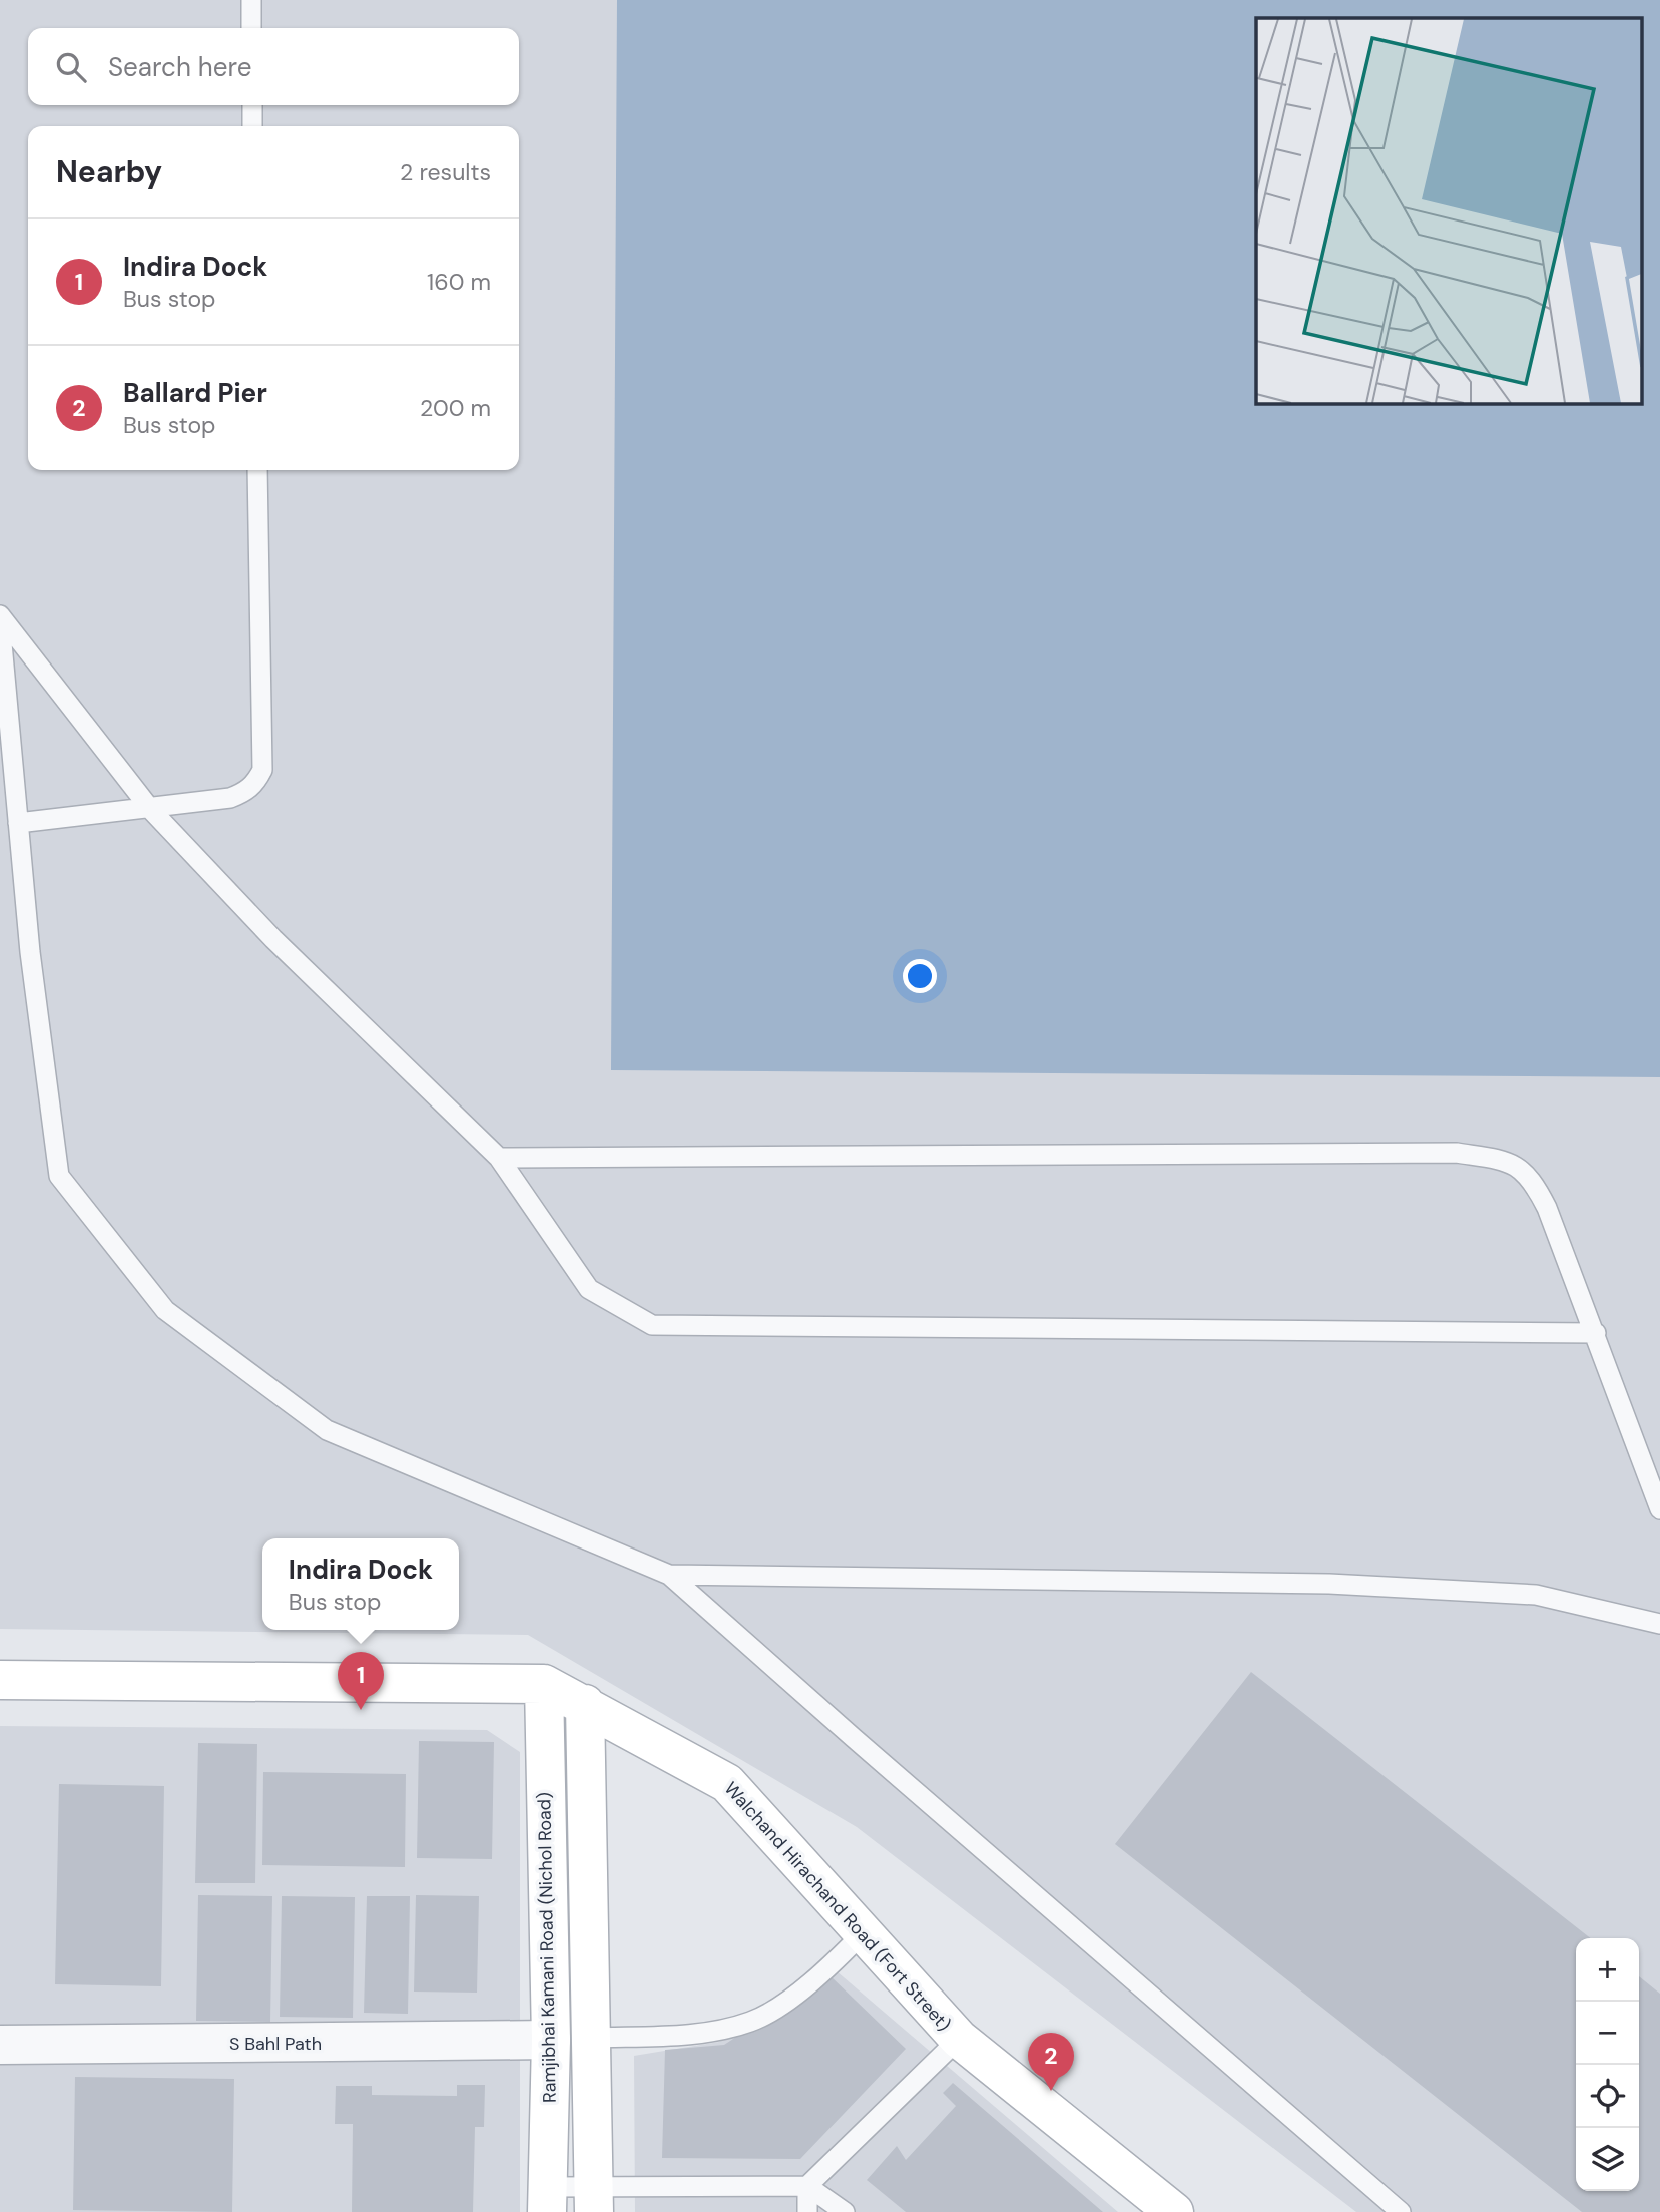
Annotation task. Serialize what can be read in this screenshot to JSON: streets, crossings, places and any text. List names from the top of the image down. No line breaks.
{"streets":{"street":["Walchand Hirachand Road (Fort Street)","Ramjibhai Kamani Road (Nichol Road)","S Bahl Path"]},"crossings":[["Walchand Hirachand Road (Fort Street)","Ramjibhai Kamani Road (Nichol Road)"],["Ramjibhai Kamani Road (Nichol Road)","S Bahl Path"]],"page":{"search":"Search here","heading":["Nearby","2 results"],"list":[{"mark":"1","name":"Indira Dock","note":"Bus stop","value":"160 m"},{"mark":"2","name":"Ballard Pier","note":"Bus stop","value":"200 m"}],"popup":["Indira Dock","Bus stop"],"pins":["1","2"],"map_buttons":["+","−"]}}
